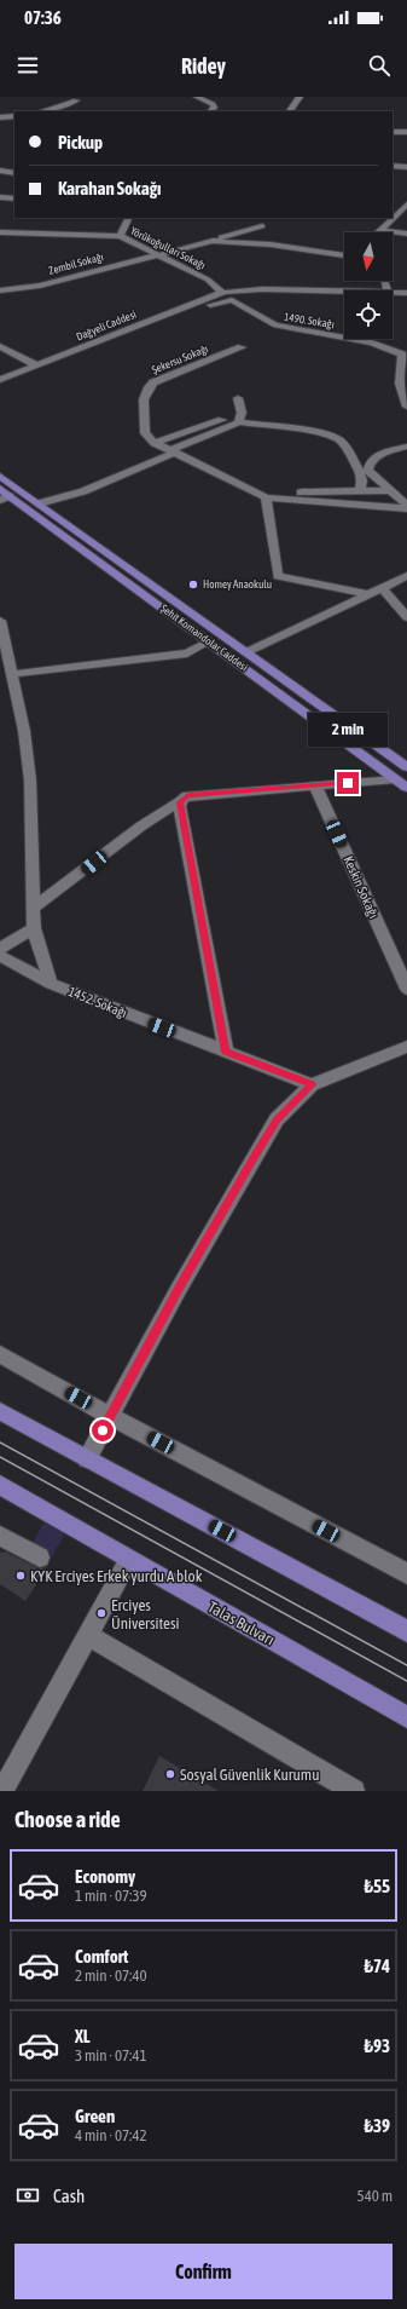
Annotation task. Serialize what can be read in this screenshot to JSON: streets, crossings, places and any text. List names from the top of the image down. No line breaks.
{"streets":{"main road":["Şehit Komandolar Caddesi","Talas Bulvarı"],"street":["Yörükoğulları Sokağı","Zembil Sokağı","1490. Sokağı","Dağyeli Caddesi","Şekersu Sokağı","Keskin Sokağı","1452. Sokağı"]},"crossings":[["Yörükoğulları Sokağı","Zembil Sokağı"],["1490. Sokağı","Dağyeli Caddesi"]],"places":["Homey Anaokulu","KYK Erciyes Erkek yurdu A blok","Erciyes Üniversitesi","Sosyal Güvenlik Kurumu"],"north":"bottom","page":{"status":"07:36","header":"Ridey","banner":["Pickup","Karahan Sokağı"],"bubble":"2 min","heading":"Choose a ride","list":[{"name":"Economy","note":"1 min · 07:39","value":"₺55"},{"name":"Comfort","note":"2 min · 07:40","value":"₺74"},{"name":"XL","note":"3 min · 07:41","value":"₺93"},{"name":"Green","note":"4 min · 07:42","value":"₺39"}],"pay":["Cash","540 m"],"buttons":"Confirm"}}
